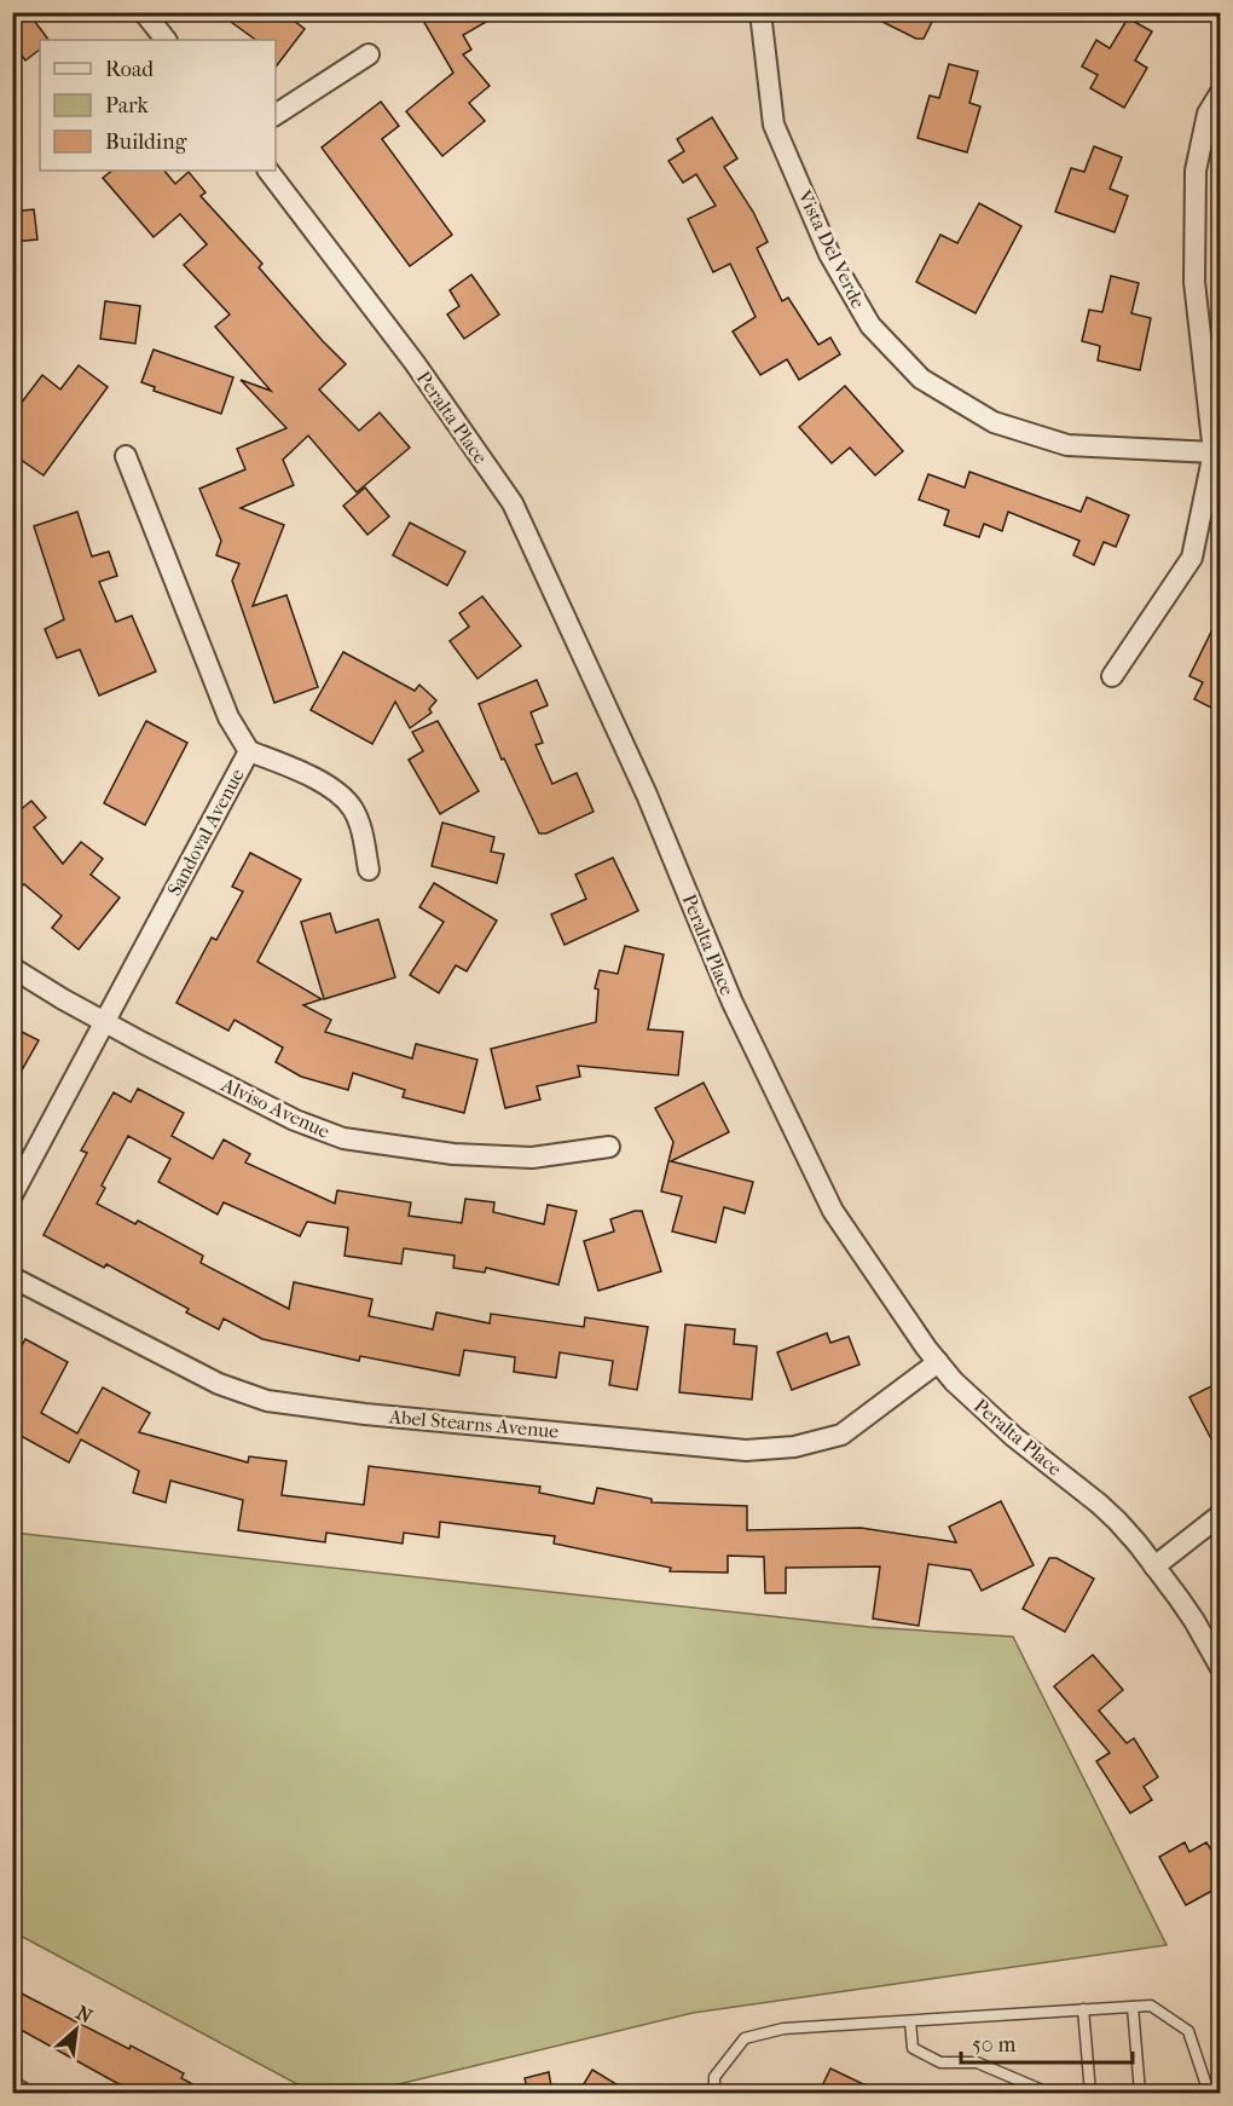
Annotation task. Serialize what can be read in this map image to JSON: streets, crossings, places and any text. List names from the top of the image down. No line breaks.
{"streets":{"street":["Vista Del Verde","Peralta Place","Sandoval Avenue","Alviso Avenue","Abel Stearns Avenue"]},"crossings":[["Peralta Place","Abel Stearns Avenue"],["Sandoval Avenue","Alviso Avenue"]],"legend":["Road","Park","Building"],"scale_bar":"50 m","north":"top right"}
